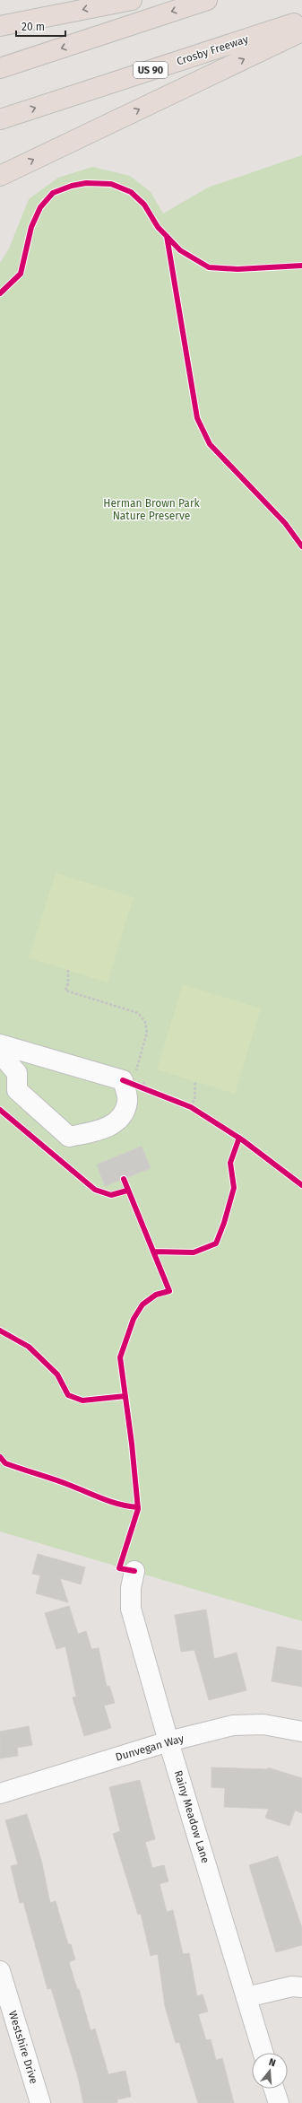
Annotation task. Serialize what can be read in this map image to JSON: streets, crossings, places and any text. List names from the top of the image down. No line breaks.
{"streets":{"highway":["Crosby Freeway","US 90"],"street":["Dunvegan Way","Rainy Meadow Lane","Westshire Drive"]},"crossings":[["Dunvegan Way","Rainy Meadow Lane"]],"parks":["Herman Brown Park Nature Preserve"],"scale_bar":"20 m","north":"top"}
